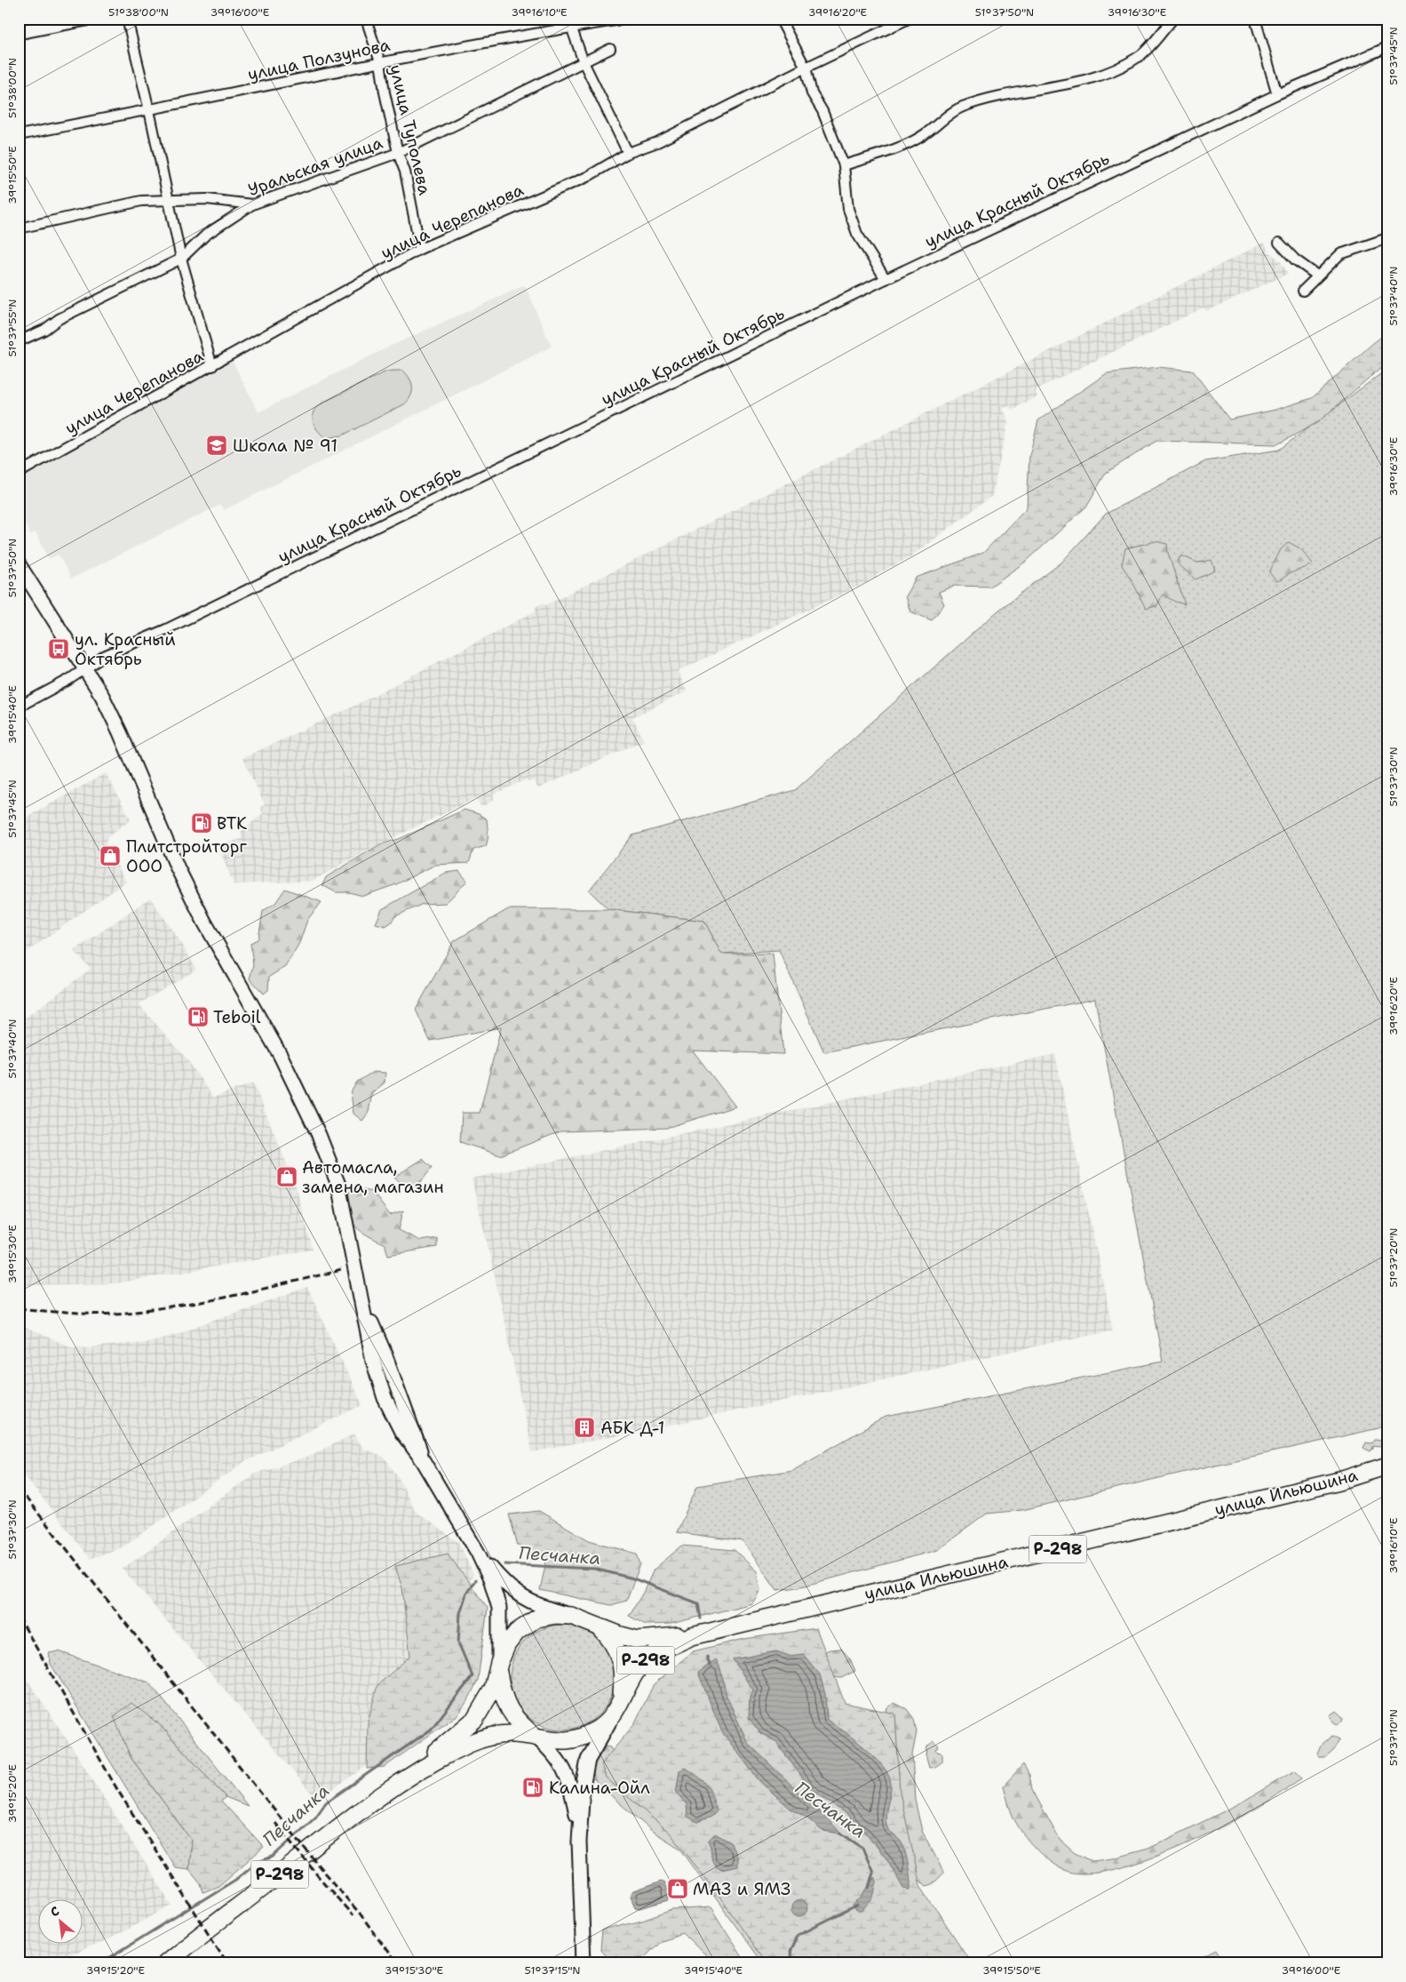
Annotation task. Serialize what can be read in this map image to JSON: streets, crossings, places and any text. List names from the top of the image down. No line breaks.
{"streets":{"highway":["улица Ильюшина","Р-298"],"street":["улица Ползунова","улица Туполева","Уральская улица","улица Красный Октябрь","улица Черепанова"]},"crossings":[["улица Ползунова","улица Туполева"],["улица Туполева","Уральская улица"],["улица Туполева","улица Черепанова"],["улица Ильюшина","Р-298"]],"water":["Песчанка"],"places":{"school or university":["Школа № 91"],"bus stop":["ул. Красный Октябрь"],"fuel station":["ВТК","Teboil","Калина-Ойл"],"shop":["Плитстройторг ООО","Автомасла, замена, магазин","МАЗ и ЯМЗ"],"building":["АБК Д-1"]},"north":"top left","coordinates":["51°38'00\"N","39°16'00\"E","39°16'10\"E","39°16'20\"E","51°37'50\"N","39°16'30\"E","51°37'45\"N","39°15'50\"E","51°37'40\"N","51°37'55\"N","39°15'40\"E","51°37'30\"N","39°15'30\"E","51°37'20\"N","51°37'10\"N","39°15'20\"E","51°37'15\"N"]}
